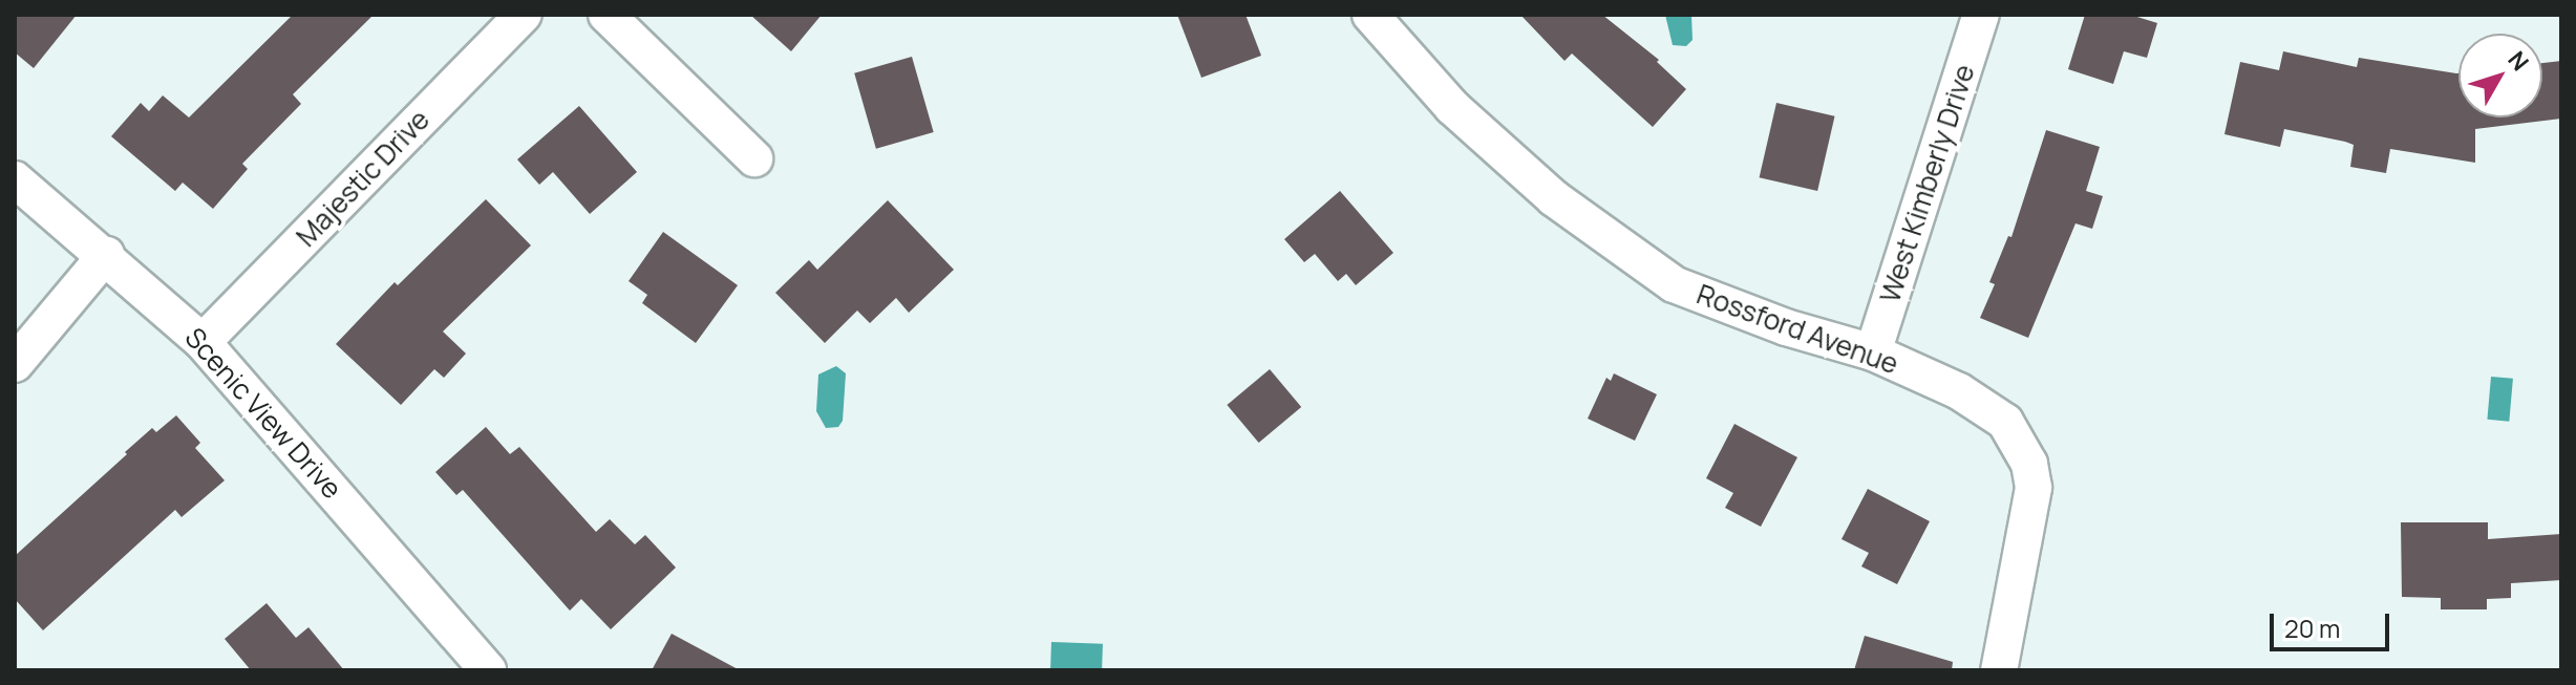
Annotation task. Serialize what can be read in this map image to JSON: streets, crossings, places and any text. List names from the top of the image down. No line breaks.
{"streets":{"street":["Majestic Drive","West Kimberly Drive","Rossford Avenue","Scenic View Drive"]},"crossings":[["Majestic Drive","Scenic View Drive"],["West Kimberly Drive","Rossford Avenue"]],"scale_bar":"20 m","north":"top right"}
